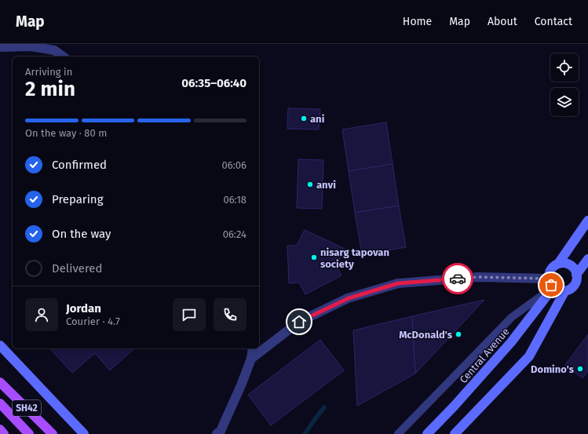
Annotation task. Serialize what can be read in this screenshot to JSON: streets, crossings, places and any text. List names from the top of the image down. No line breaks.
{"streets":{"main road":["Central Avenue","SH42"]},"places":["ani","anvi","nisarg tapovan society","McDonald's","Domino's"],"page":{"header":"Map","nav":["Home","Map","About","Contact"],"heading":["2 min","Arriving in","06:35–06:40"],"panel":["Jordan","Courier · 4.7"],"bar":"On the way · 80 m","list":[["Confirmed","06:06"],["Preparing","06:18"],["On the way","06:24"],"Delivered"]}}
